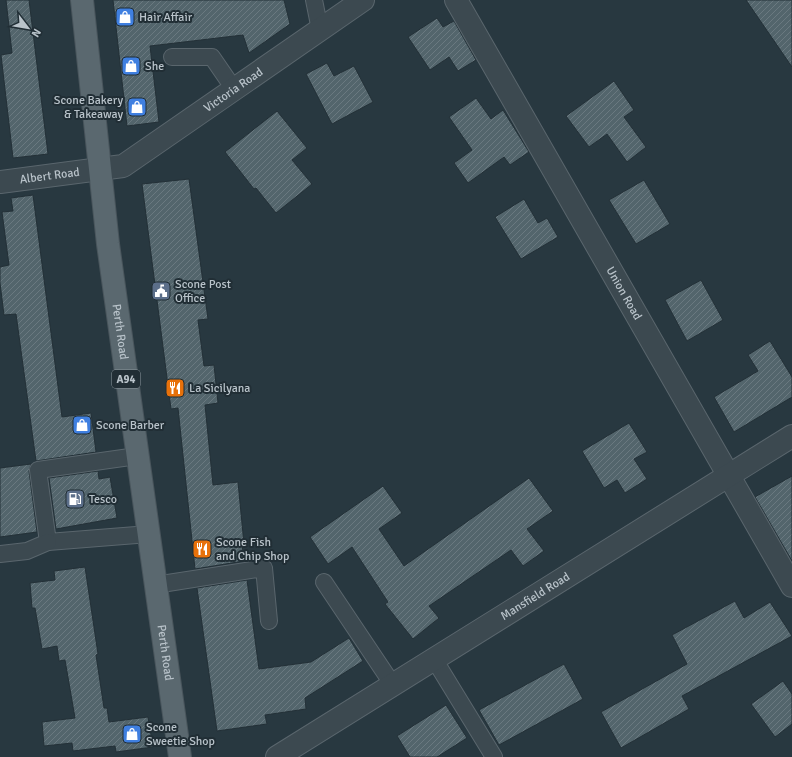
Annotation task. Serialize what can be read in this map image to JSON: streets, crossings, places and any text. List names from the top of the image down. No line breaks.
{"streets":{"main road":["Perth Road","A94"],"street":["Victoria Road","Albert Road","Union Road","Mansfield Road"]},"crossings":[["Victoria Road","Albert Road"],["Victoria Road","Perth Road"],["Albert Road","Perth Road"],["Union Road","Mansfield Road"]],"places":{"shop":["Hair Affair","She","Scone Bakery & Takeaway","Scone Barber","Scone Sweetie Shop"],"public building":["Scone Post Office"],"restaurant":["La Sicilyana","Scone Fish and Chip Shop"],"fuel station":["Tesco"]},"north":"bottom right"}
